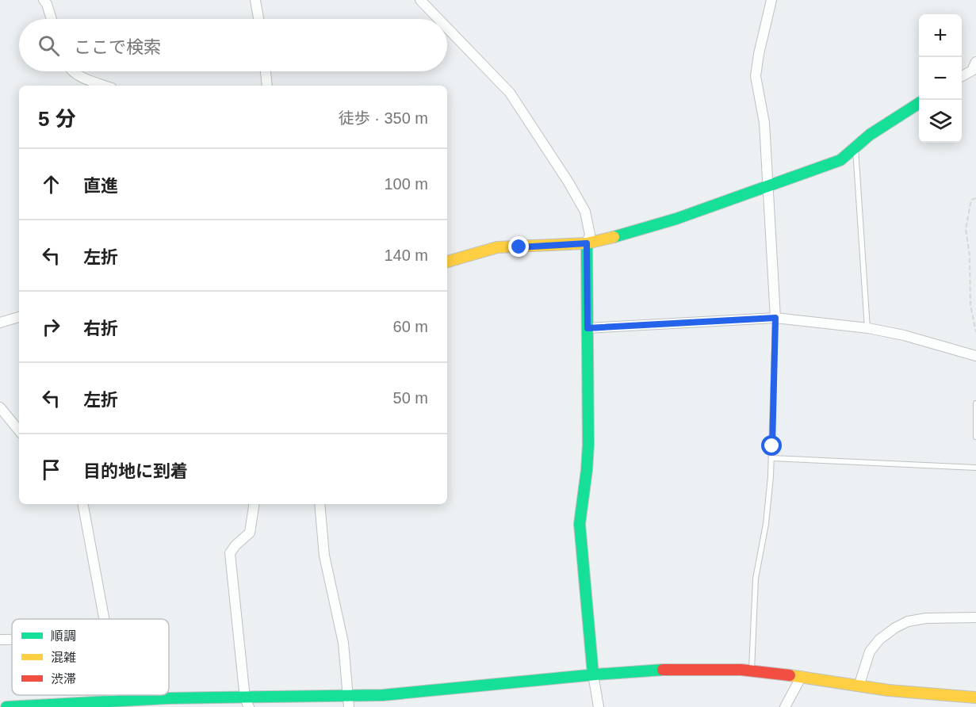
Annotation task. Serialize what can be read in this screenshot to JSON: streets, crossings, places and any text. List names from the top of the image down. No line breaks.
{"legend":["順調","混雑","渋滞"],"page":{"map_buttons":["+","−"],"search":"ここで検索","heading":["5 分","徒歩 · 350 m"],"list":[["直進","100 m"],["左折","140 m"],["右折","60 m"],["左折","50 m"],"目的地に到着"]}}
